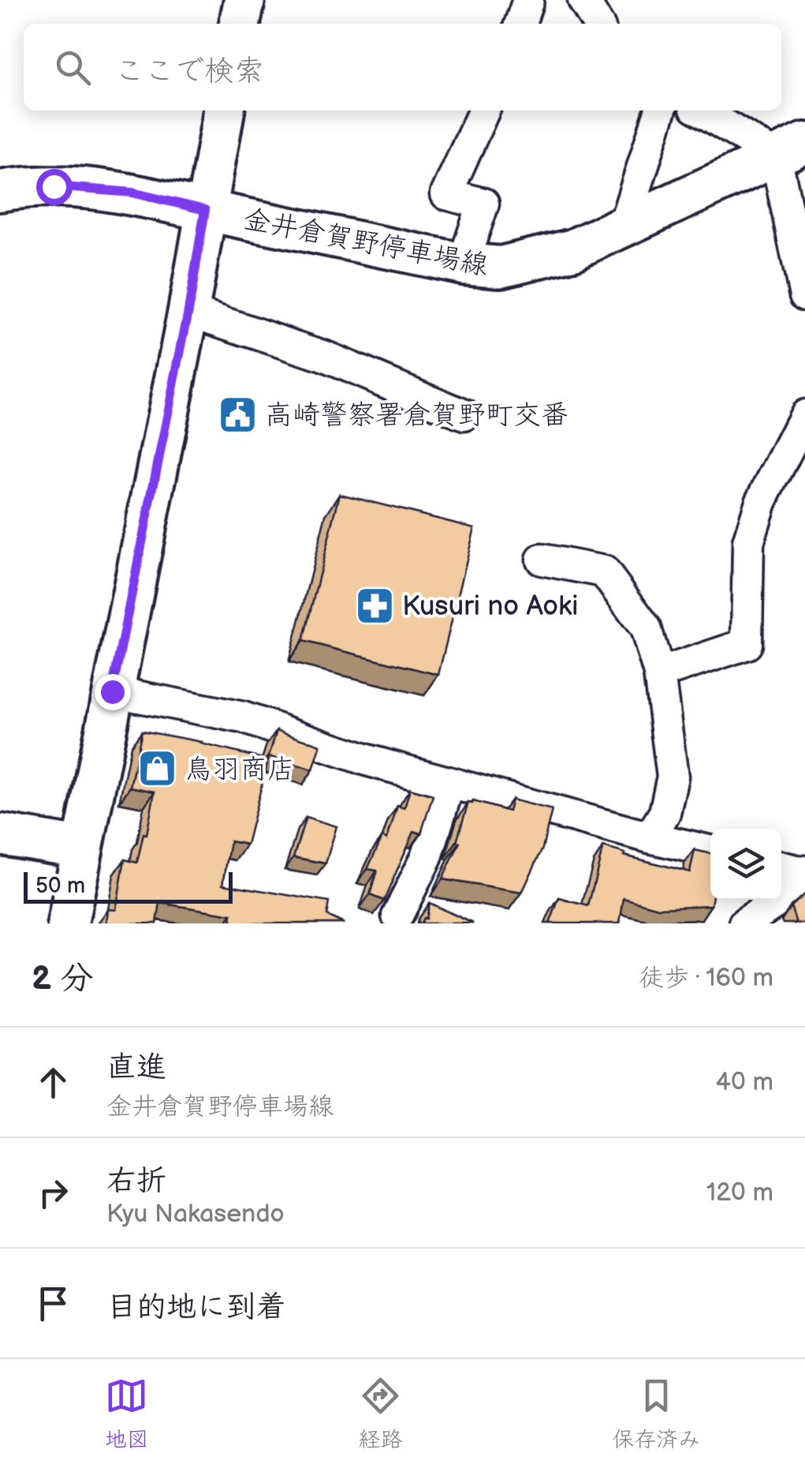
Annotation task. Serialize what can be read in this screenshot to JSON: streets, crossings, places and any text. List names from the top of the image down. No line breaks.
{"streets":{"main road":["金井倉賀野停車場線"]},"places":{"public building":["高崎警察署倉賀野町交番"],"pharmacy":["Kusuri no Aoki"],"shop":["鳥羽商店"]},"scale_bar":"50 m","page":{"search":"ここで検索","scale":"50 m","heading":["2 分","徒歩 · 160 m"],"list":[["直進","金井倉賀野停車場線","40 m"],["右折","Kyu Nakasendo","120 m"],"目的地に到着"],"nav":["地図","経路","保存済み"]}}
